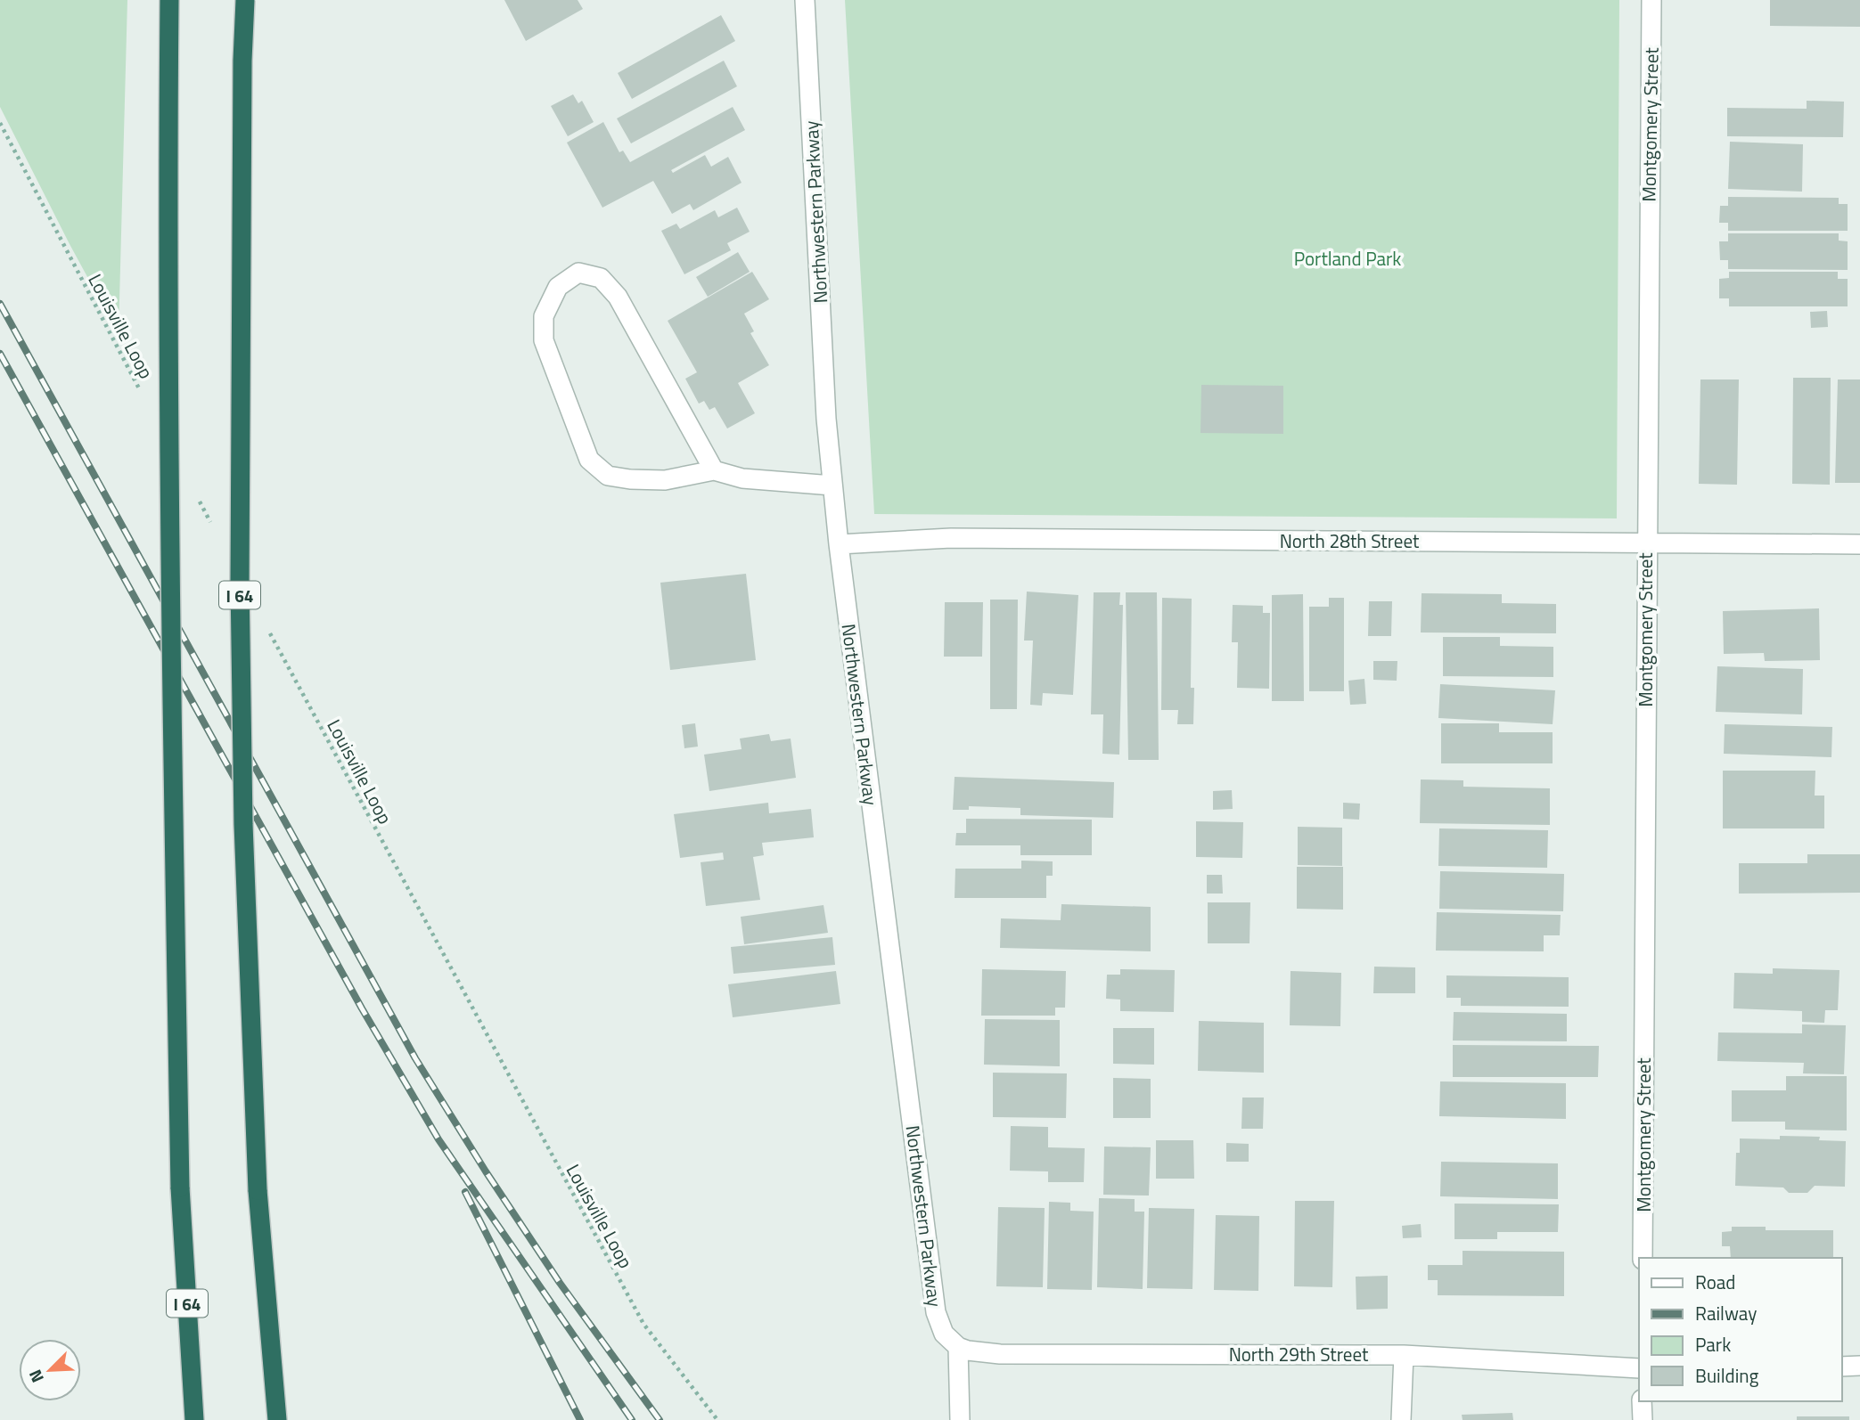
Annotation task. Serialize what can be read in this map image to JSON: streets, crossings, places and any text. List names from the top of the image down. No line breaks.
{"streets":{"highway":["I 64"],"street":["Montgomery Street","Northwestern Parkway","North 28th Street","North 29th Street"],"path":["Louisville Loop"]},"crossings":[["Montgomery Street","North 28th Street"],["Northwestern Parkway","North 28th Street"],["Northwestern Parkway","North 29th Street"]],"parks":["Portland Park"],"legend":["Road","Railway","Park","Building"],"north":"bottom left"}
